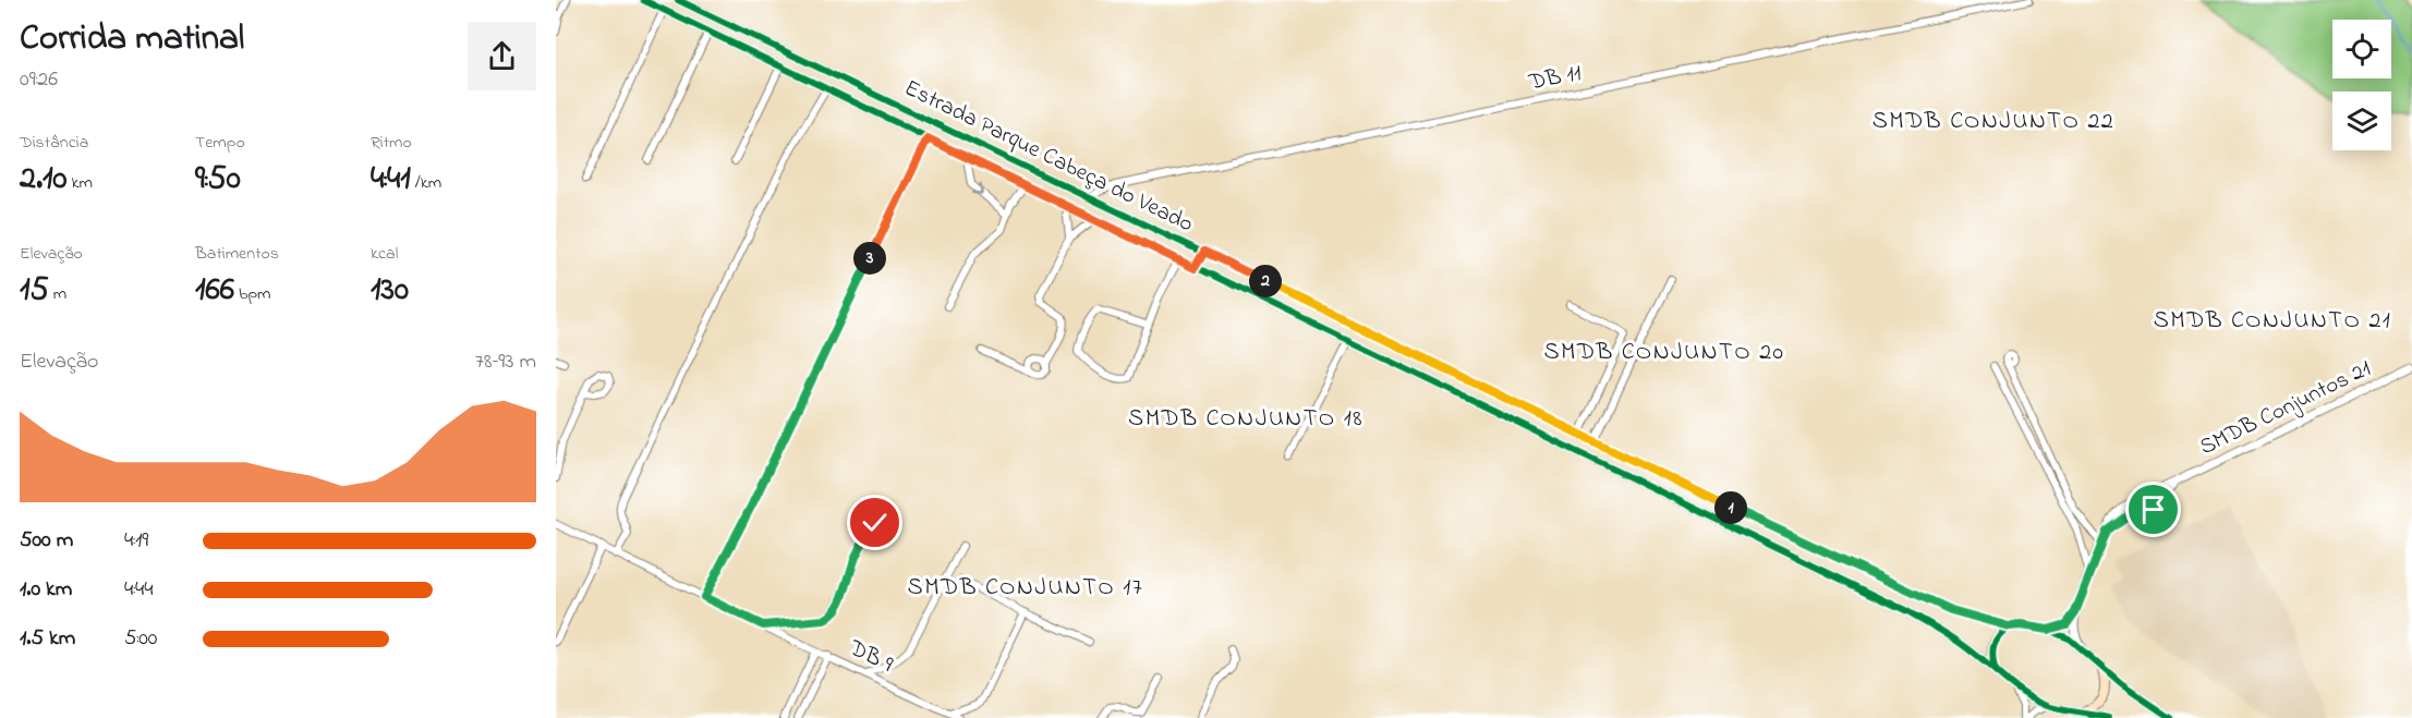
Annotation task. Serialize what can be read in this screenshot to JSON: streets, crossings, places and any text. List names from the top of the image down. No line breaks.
{"streets":{"main road":["Estrada Parque Cabeça do Veado"],"street":["DB 11","SMDB Conjuntos 21","DB 9"]},"crossings":[["DB 11","Estrada Parque Cabeça do Veado"]],"districts":["SMDB CONJUNTO 22","SMDB CONJUNTO 21","SMDB CONJUNTO 20","SMDB CONJUNTO 18","SMDB CONJUNTO 17"],"page":{"heading":["Corrida matinal","09:26"],"stats":[["Distância","2.10 km"],["Tempo","9:50"],["Ritmo","4:41 /km"],["Elevação","15 m"],["Batimentos","166 bpm"],["kcal","130"]],"pins":["3","2","1"],"chart":["Elevação","78–93 m"],"list":[{"name":"500 m","note":"4:19"},{"name":"1.0 km","note":"4:44"},{"name":"1.5 km","note":"5:00"}]}}
